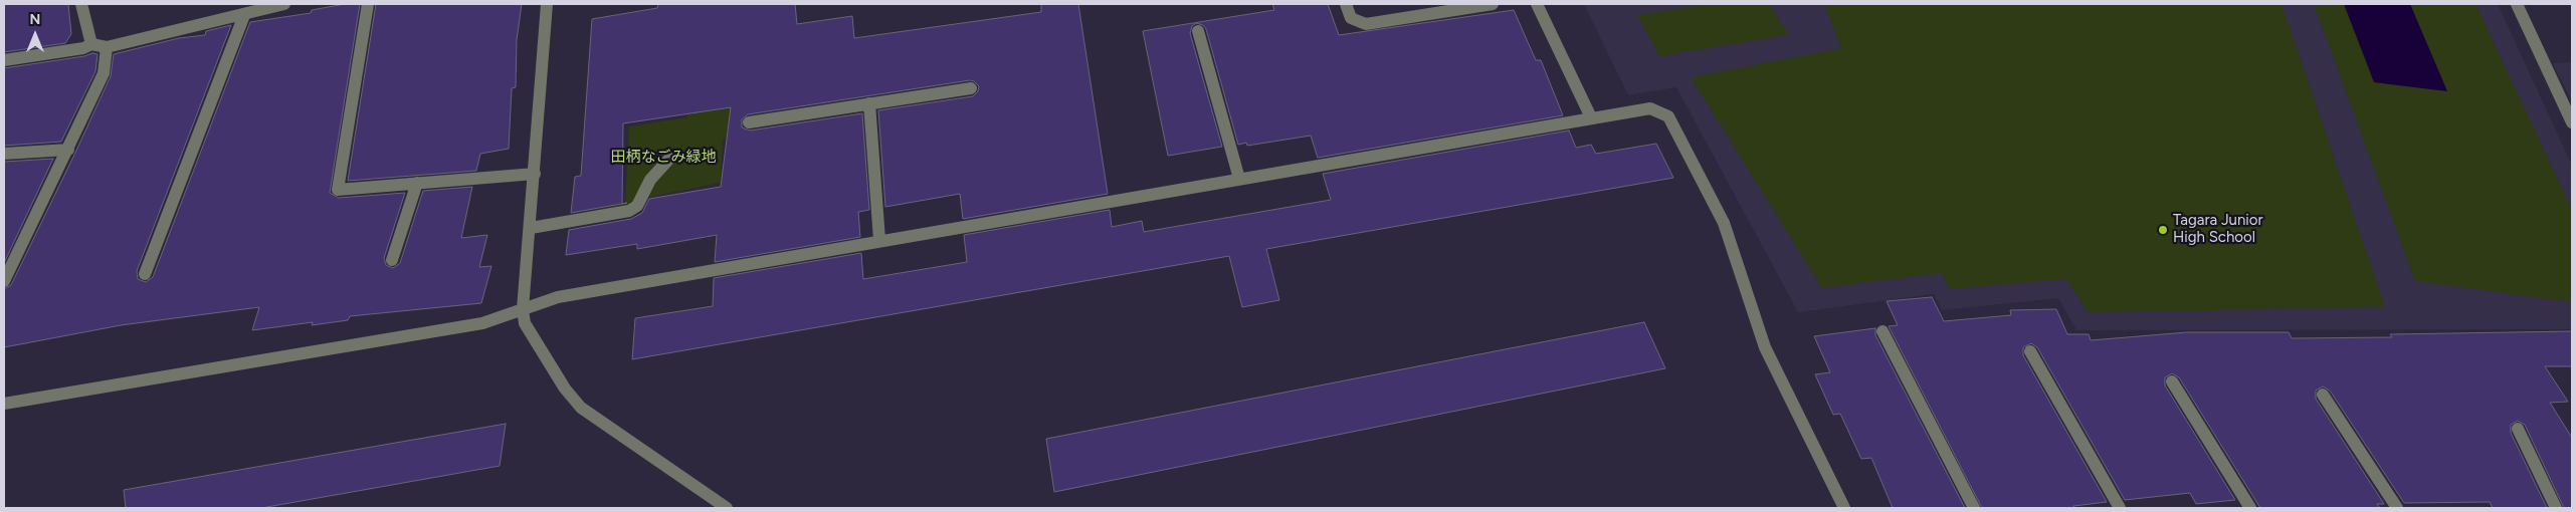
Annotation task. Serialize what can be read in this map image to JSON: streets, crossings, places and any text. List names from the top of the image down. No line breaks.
{"parks":["田柄なごみ緑地"],"places":["Tagara Junior High School"],"north":"top"}
